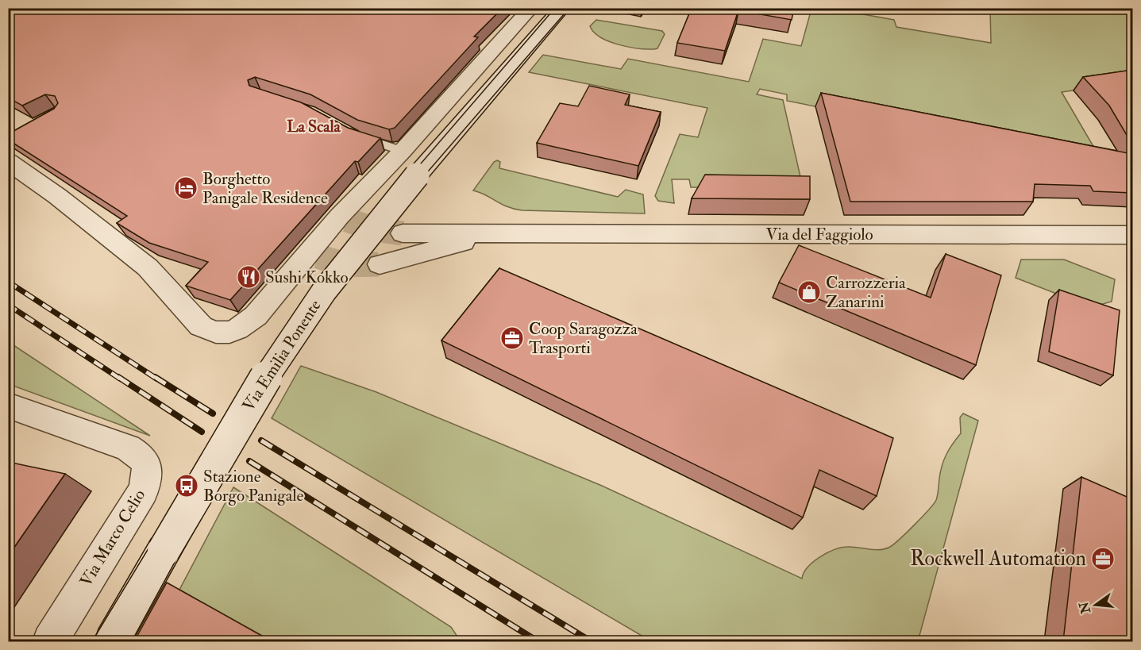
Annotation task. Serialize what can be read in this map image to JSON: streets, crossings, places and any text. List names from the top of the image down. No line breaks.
{"streets":{"street":["Via del Faggiolo","Via Emilia Ponente","Via Marco Celio"]},"districts":["La Scala"],"places":{"hotel":["Borghetto Panigale Residence"],"restaurant":["Sushi Kokko"],"shop":["Carrozzeria Zanarini"],"office":["Coop Saragozza Trasporti","Rockwell Automation"],"bus stop":["Stazione Borgo Panigale"]},"north":"left"}
